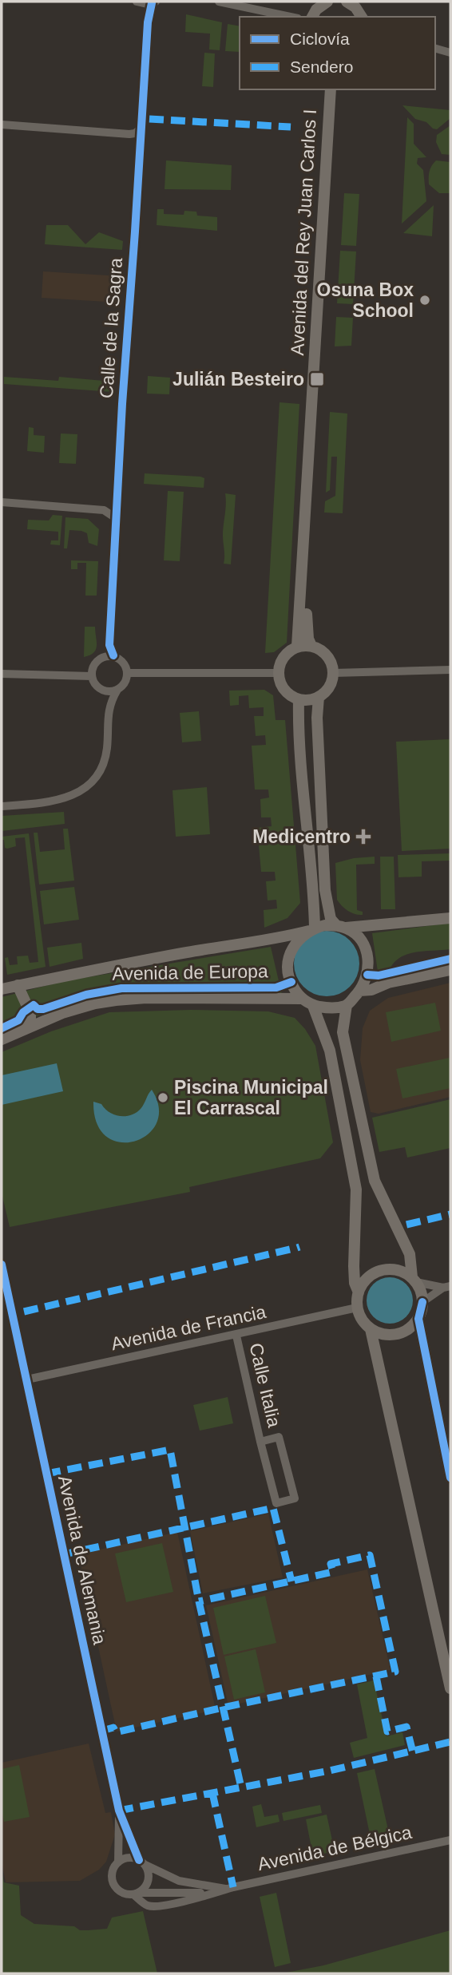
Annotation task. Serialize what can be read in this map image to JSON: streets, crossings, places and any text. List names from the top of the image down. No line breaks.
{"streets":{"main road":["Avenida del Rey Juan Carlos I","Avenida de Europa"],"street":["Calle de la Sagra","Avenida de Francia","Calle Italia","Avenida de Alemania","Avenida de Bélgica"]},"crossings":[["Avenida de Francia","Calle Italia"],["Avenida de Francia","Avenida de Alemania"],["Avenida de Alemania","Avenida de Bélgica"]],"places":{"other":["Osuna Box School","Piscina Municipal El Carrascal"],"transit":["Julián Besteiro"],"health":["Medicentro"]},"legend":["Ciclovía","Sendero"]}
